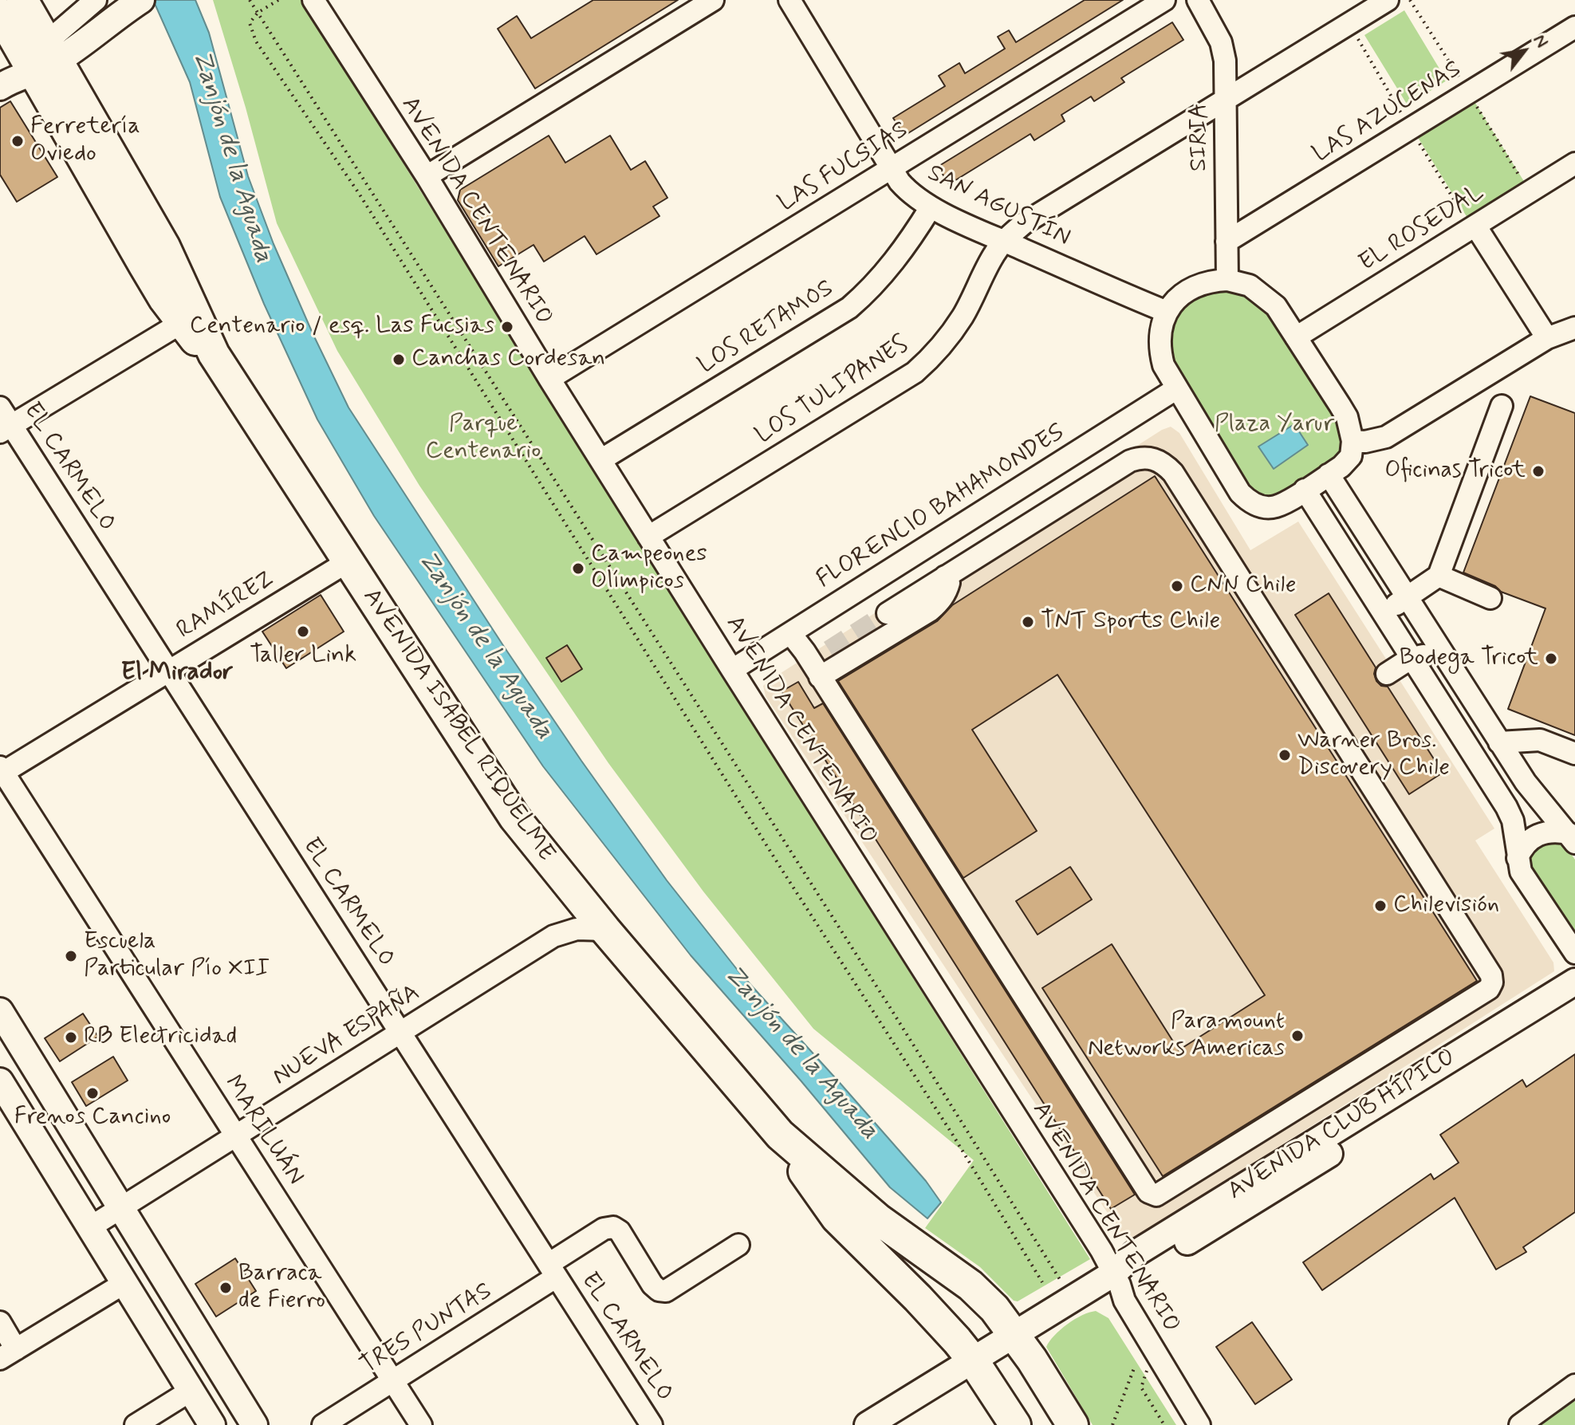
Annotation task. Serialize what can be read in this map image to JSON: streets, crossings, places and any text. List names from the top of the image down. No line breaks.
{"streets":{"highway":["AVENIDA ISABEL RIQUELME"],"main road":["AVENIDA CLUB HÍPICO"],"street":["LAS AZUCENAS","SIRIA","LAS FUCSIAS","SAN AGUSTÍN","AVENIDA CENTENARIO","EL ROSEDAL","LOS RETAMOS","LOS TULIPANES","EL CARMELO","FLORENCIO BAHAMONDES","RAMÍREZ","NUEVA ESPAÑA","MARILUÁN","TRES PUNTAS"]},"crossings":[["LAS AZUCENAS","SIRIA"],["SIRIA","LOS TULIPANES"],["LAS FUCSIAS","SAN AGUSTÍN"],["LAS FUCSIAS","AVENIDA CENTENARIO"],["SAN AGUSTÍN","LOS RETAMOS"],["SAN AGUSTÍN","LOS TULIPANES"],["AVENIDA CENTENARIO","LOS RETAMOS"],["AVENIDA CENTENARIO","LOS TULIPANES"],["AVENIDA CENTENARIO","FLORENCIO BAHAMONDES"],["AVENIDA CENTENARIO","AVENIDA CLUB HÍPICO"],["EL CARMELO","RAMÍREZ"],["EL CARMELO","NUEVA ESPAÑA"],["EL CARMELO","TRES PUNTAS"],["RAMÍREZ","AVENIDA ISABEL RIQUELME"],["RAMÍREZ","MARILUÁN"],["AVENIDA ISABEL RIQUELME","NUEVA ESPAÑA"],["AVENIDA ISABEL RIQUELME","AVENIDA CLUB HÍPICO"],["NUEVA ESPAÑA","MARILUÁN"],["MARILUÁN","TRES PUNTAS"]],"districts":["El Mirador"],"water":["Zanjón de la Aguada"],"parks":["Parque Centenario","Plaza Yarur"],"places":["Ferretería Oviedo","Centenario / esq. Las Fucsias","Canchas Cordesan","Oficinas Tricot","Campeones Olímpicos","CNN Chile","TNT Sports Chile","Taller Link","Bodega Tricot","Warner Bros. Discovery Chile","Chilevisión","Escuela Particular Pío XII","Paramount Networks Americas","RB Electricidad","Frenos Cancino","Barraca de Fierro"],"north":"top right"}
